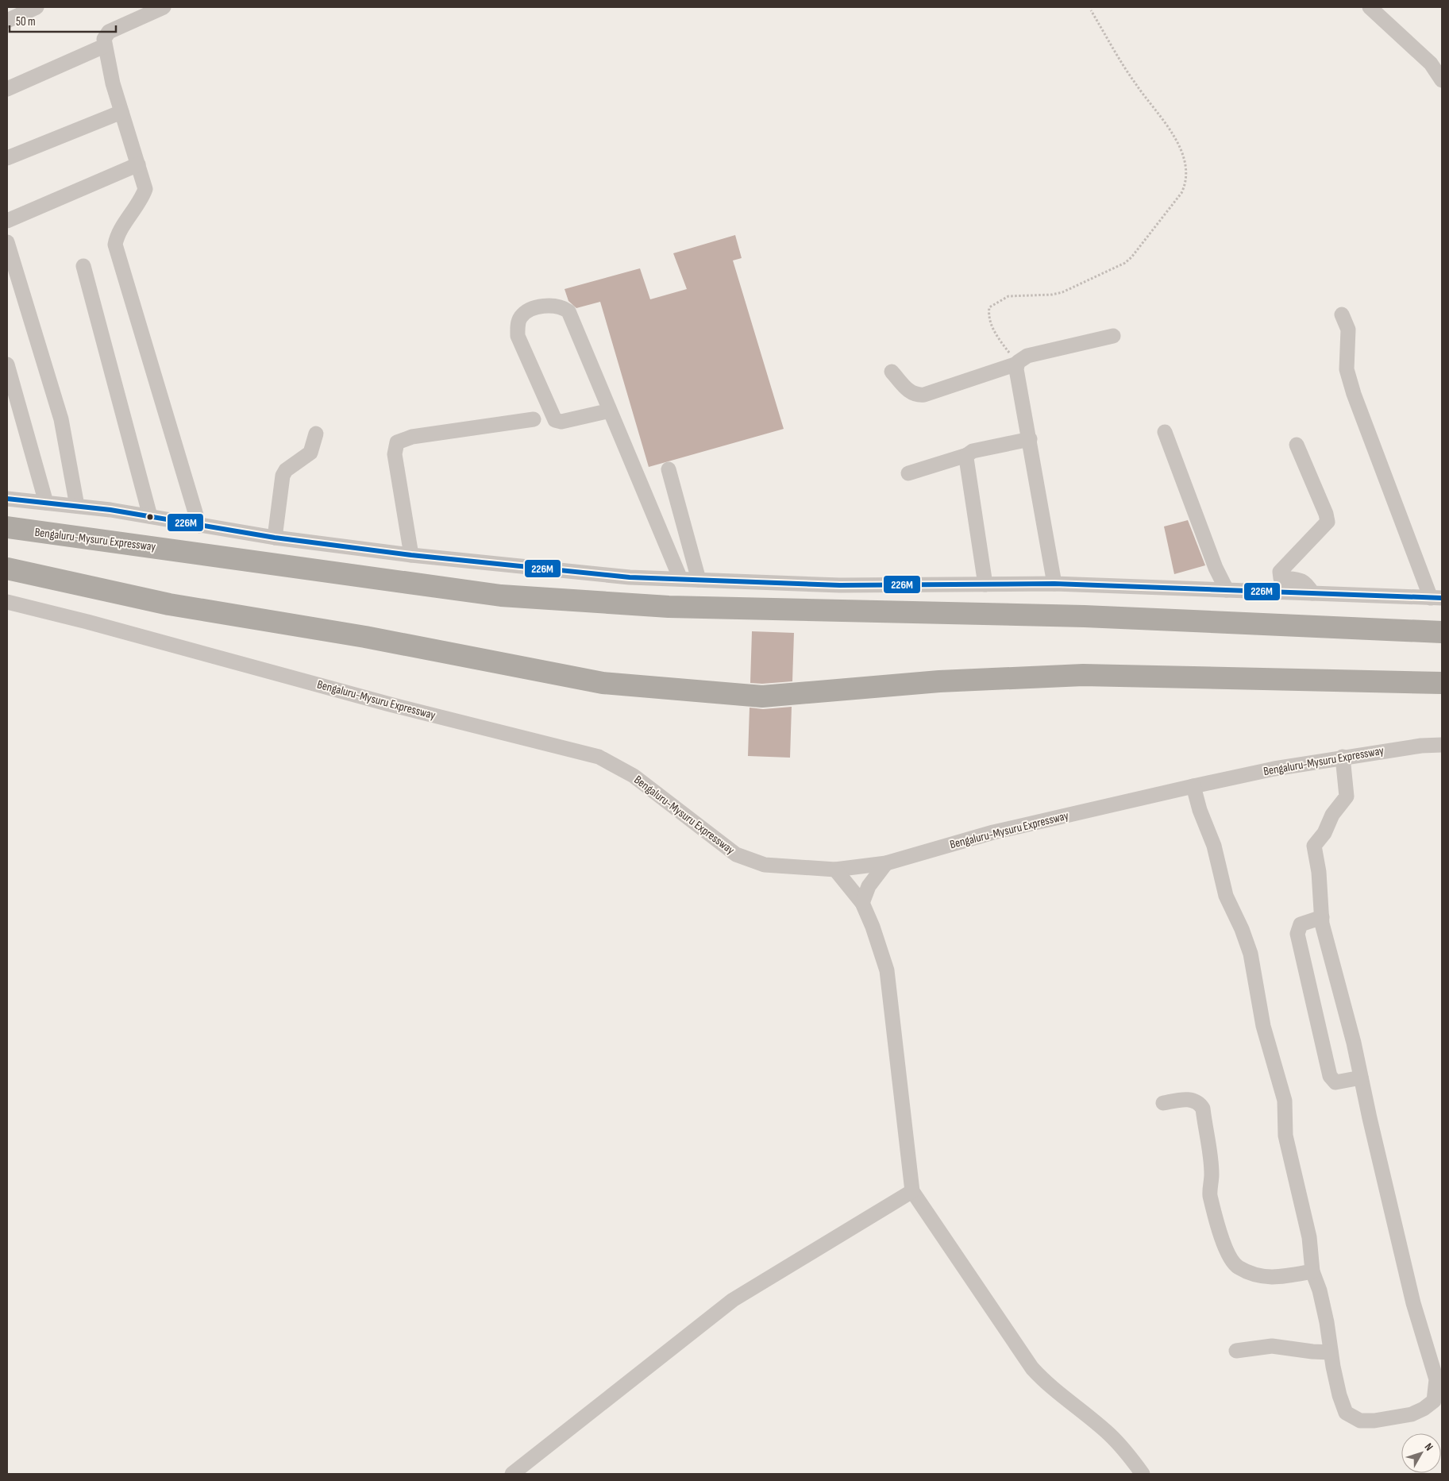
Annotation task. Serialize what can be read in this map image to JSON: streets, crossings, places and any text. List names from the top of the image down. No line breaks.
{"streets":{"highway":["Bengaluru-Mysuru Expressway"]},"lines":["transit line 226M"],"scale_bar":"50 m","north":"top right"}
